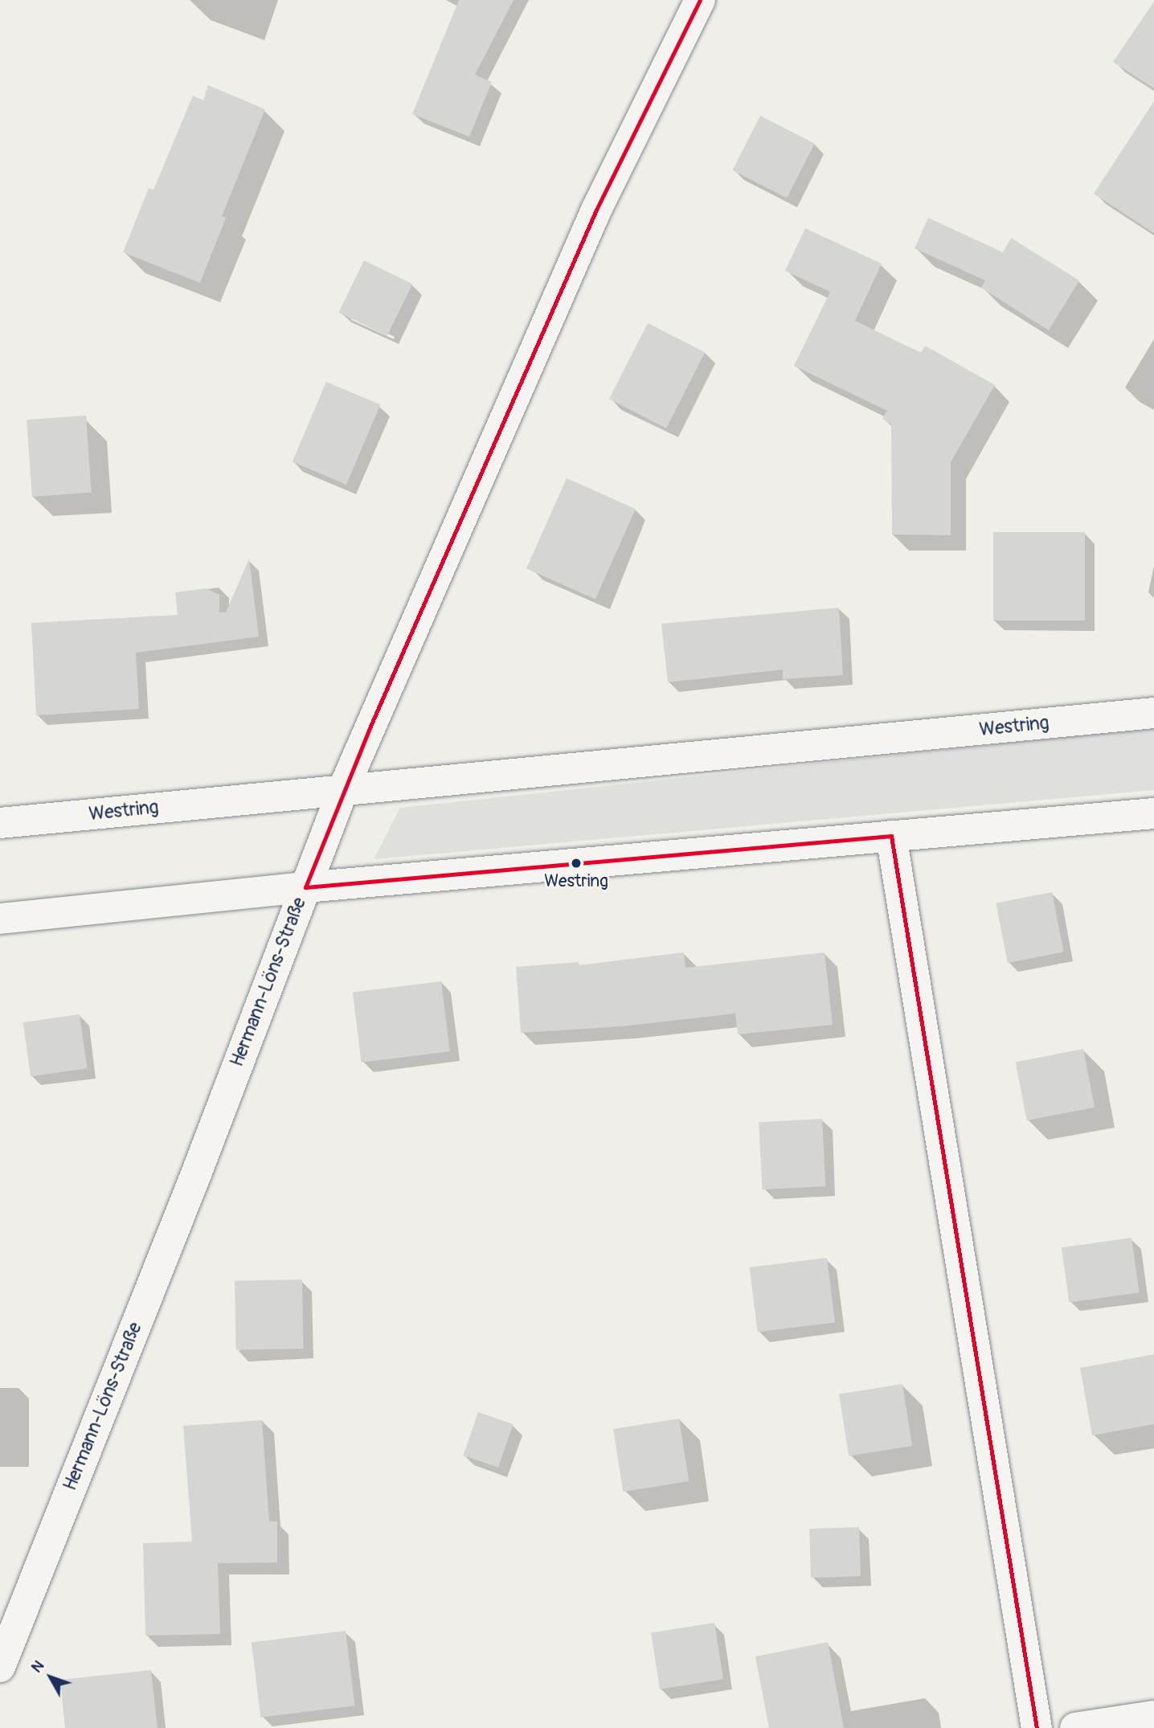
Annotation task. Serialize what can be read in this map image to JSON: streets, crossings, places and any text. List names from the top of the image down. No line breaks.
{"streets":{"street":["Westring","Hermann-Löns-Straße"]},"crossings":[["Westring","Hermann-Löns-Straße"]],"places":["Westring"],"north":"top left"}
